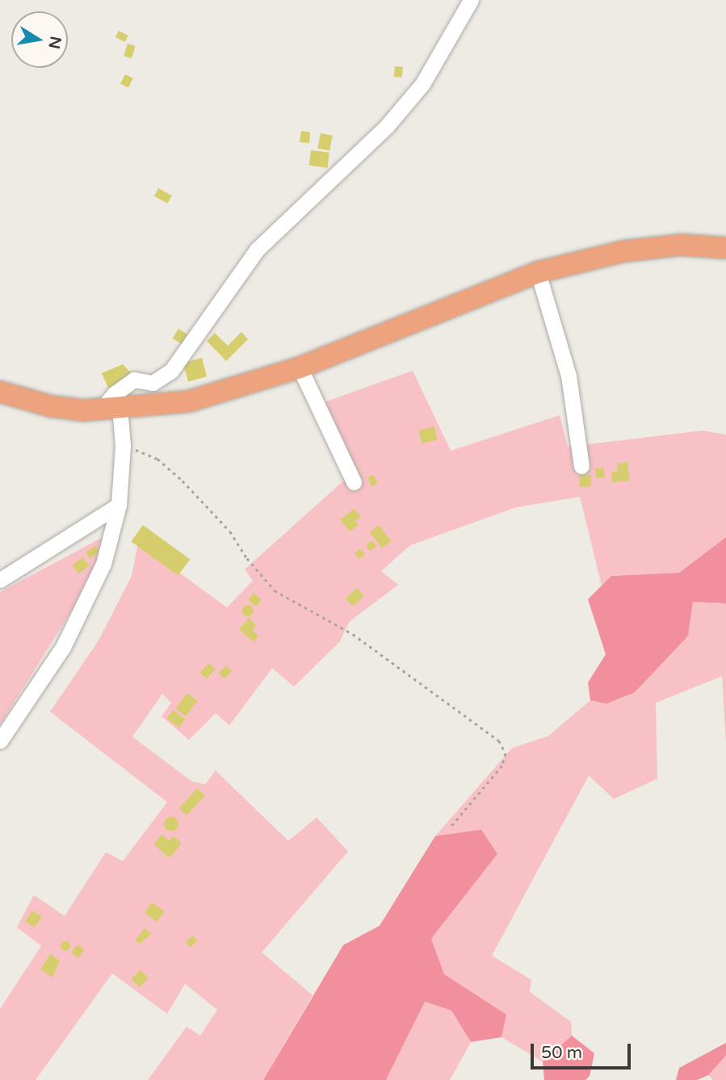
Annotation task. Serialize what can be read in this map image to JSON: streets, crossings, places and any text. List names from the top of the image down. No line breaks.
{"scale_bar":"50 m","north":"right"}
